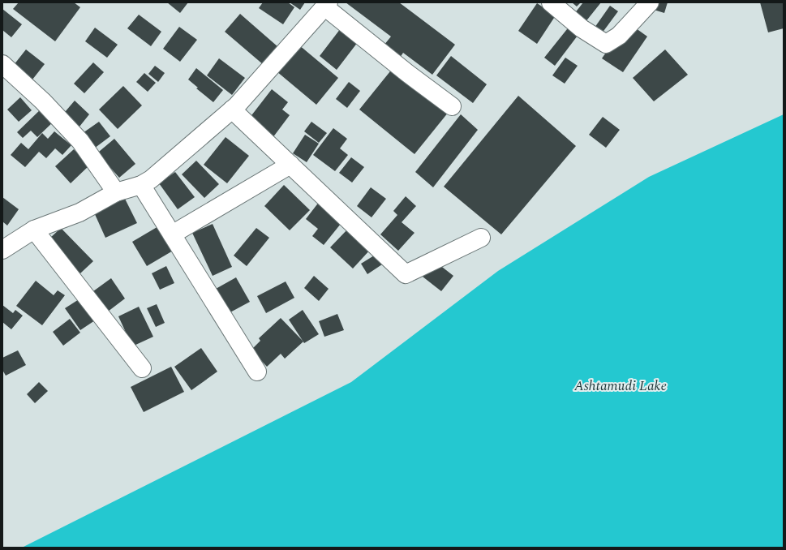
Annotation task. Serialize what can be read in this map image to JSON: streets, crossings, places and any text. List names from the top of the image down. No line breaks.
{"water":["Ashtamudi Lake"]}
